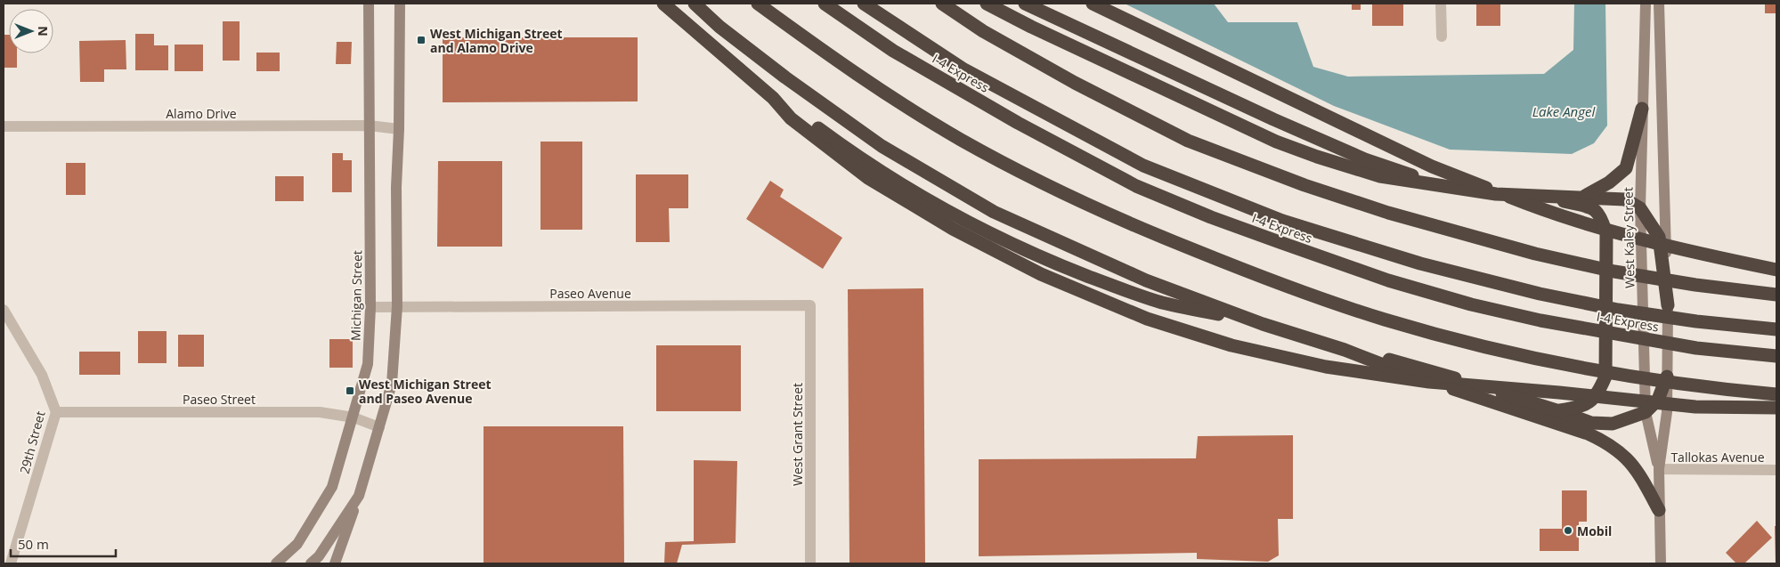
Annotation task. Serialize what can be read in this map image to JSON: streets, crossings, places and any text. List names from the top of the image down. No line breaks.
{"streets":{"highway":["I-4 Express"],"main road":["West Kaley Street","Michigan Street"],"street":["Alamo Drive","Paseo Avenue","Paseo Street","West Grant Street","29th Street","Tallokas Avenue"]},"crossings":[["Alamo Drive","Michigan Street"],["West Kaley Street","Tallokas Avenue"],["Paseo Avenue","Michigan Street"],["Paseo Avenue","West Grant Street"],["Michigan Street","Paseo Street"],["Paseo Street","29th Street"]],"water":["Lake Angel"],"places":{"transit":["West Michigan Street and Alamo Drive","West Michigan Street and Paseo Avenue"],"other":["Mobil"]},"scale_bar":"50 m","north":"right"}
